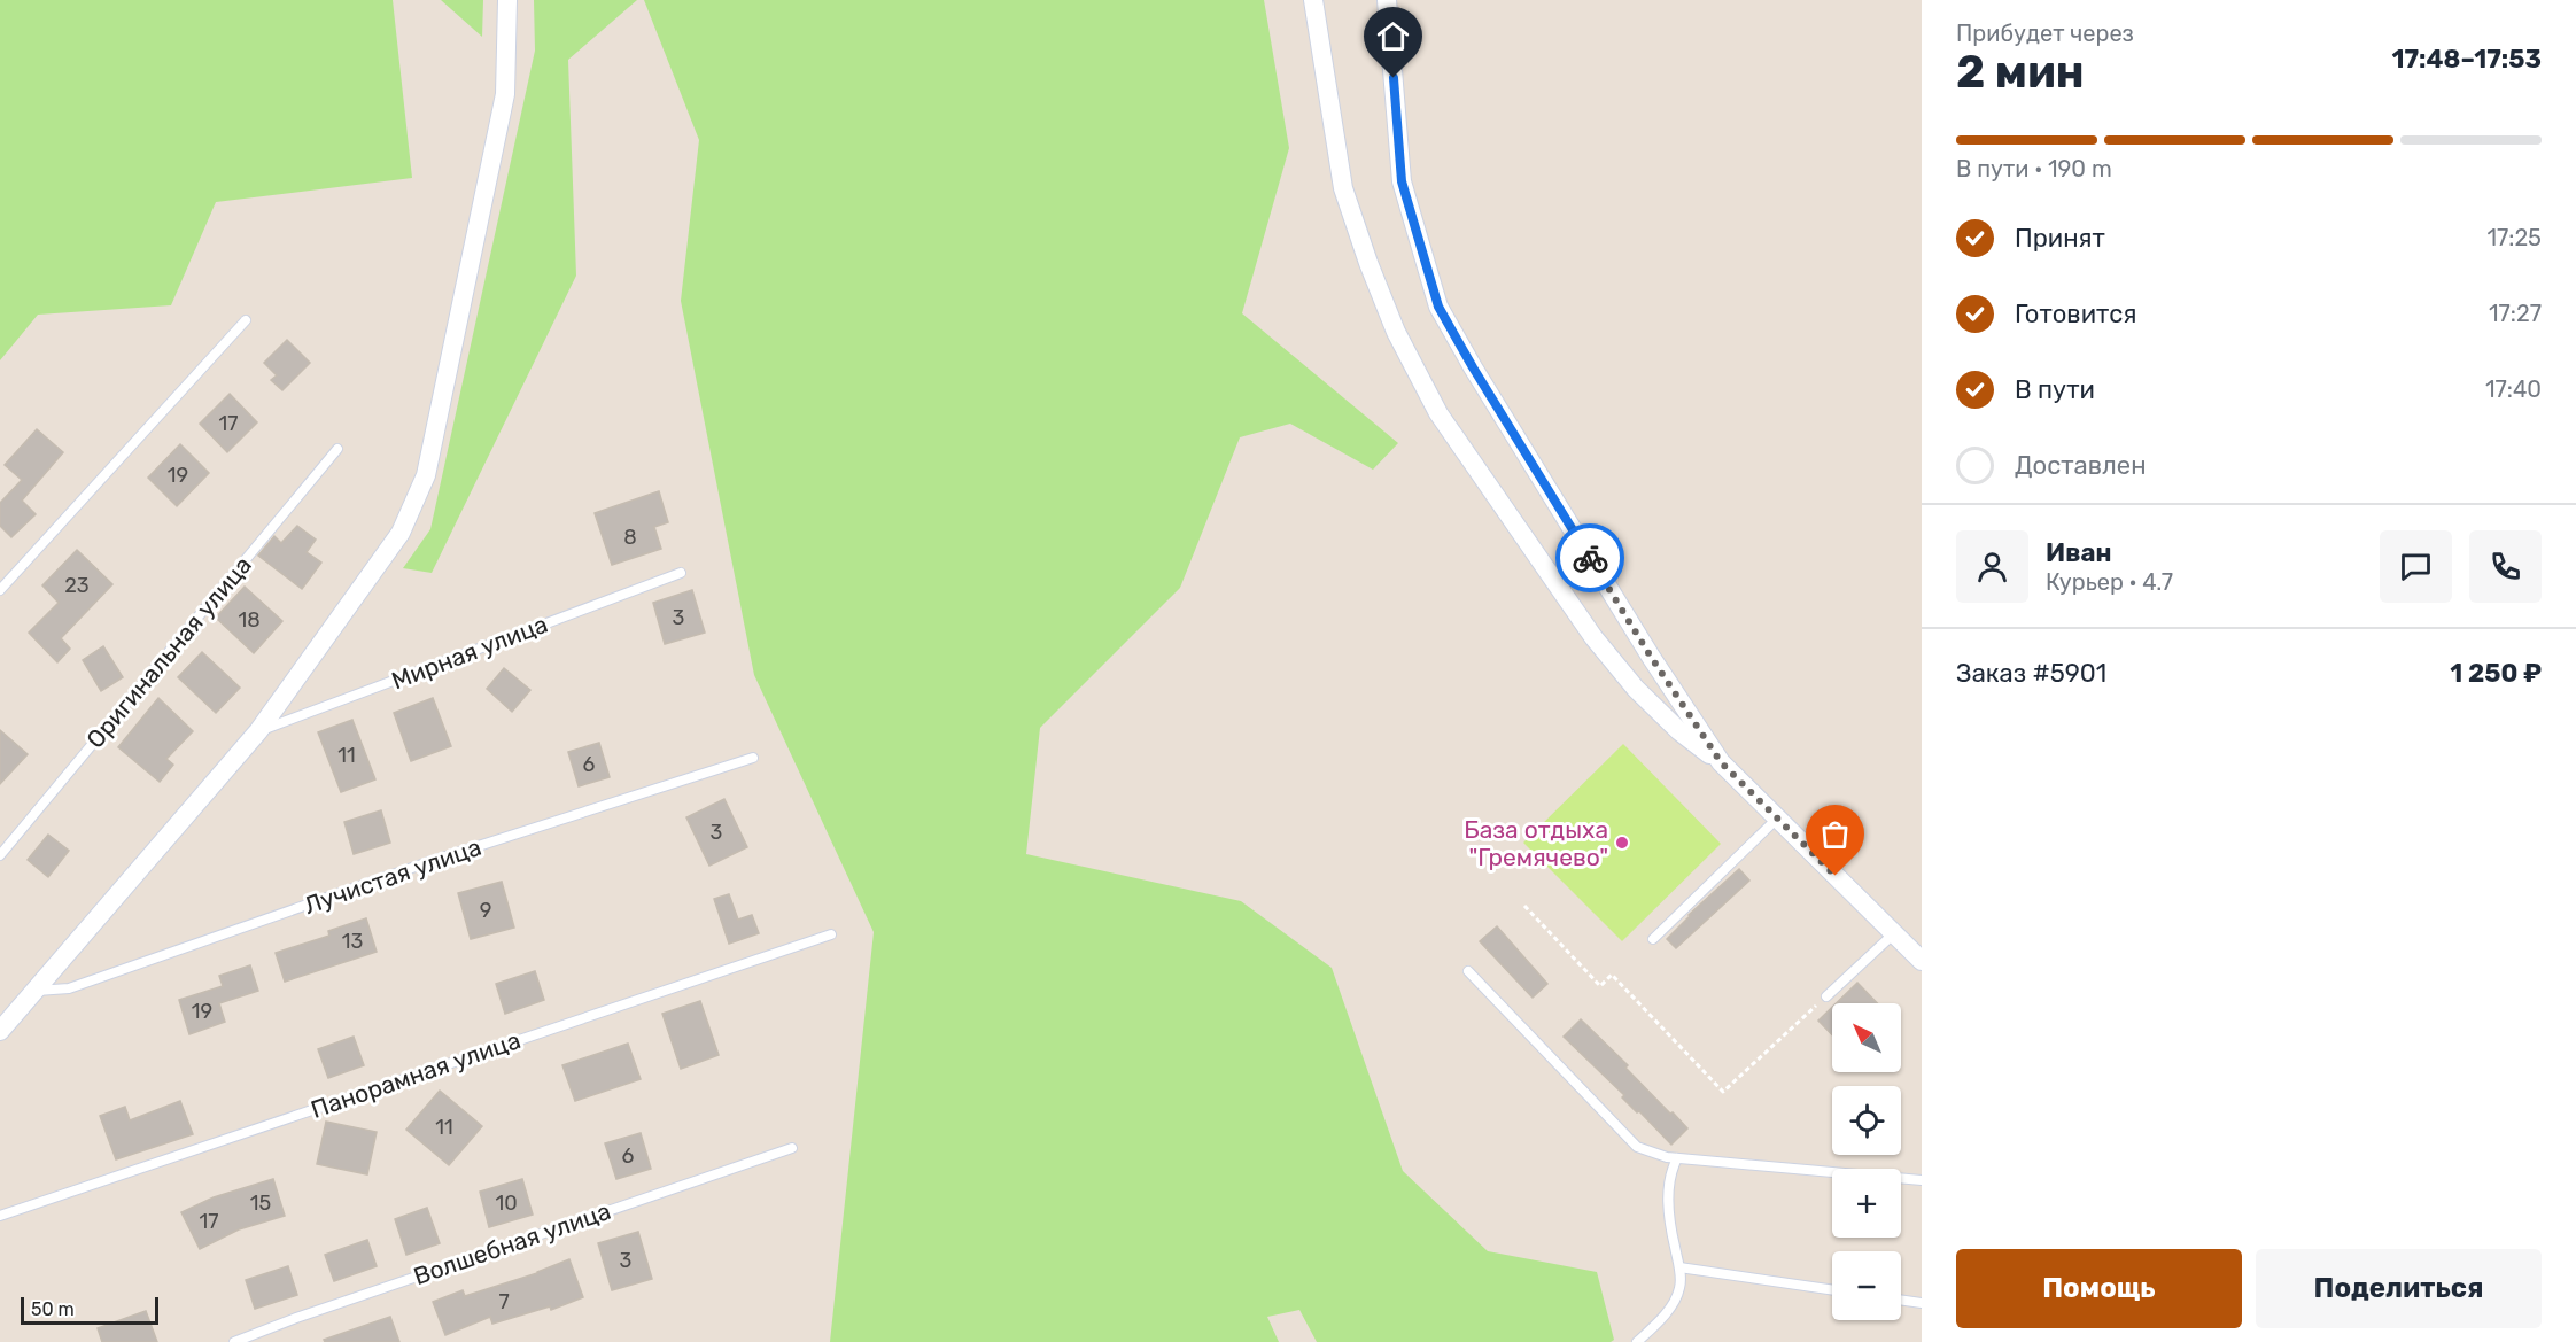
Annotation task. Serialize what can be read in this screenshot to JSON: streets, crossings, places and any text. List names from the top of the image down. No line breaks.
{"streets":{"lane":["Оригинальная улица","Мирная улица","Лучистая улица","Панорамная улица","Волшебная улица"]},"places":["База отдыха \"Гремячево\""],"house_numbers":["17","19","8","23","3","18","11","6","3","9","13","19","11","6","15","10","17","3","7"],"scale_bar":"50 m","north":"top left","page":{"heading":["2 мин","Прибудет через","17:48–17:53"],"panel":["Иван","Курьер · 4.7","Заказ #5901","1 250 ₽"],"bar":"В пути · 190 m","list":[["Принят","17:25"],["Готовится","17:27"],["В пути","17:40"],"Доставлен"],"map_buttons":["+","−"],"buttons":["Помощь","Поделиться"],"scale":"50 m"}}
